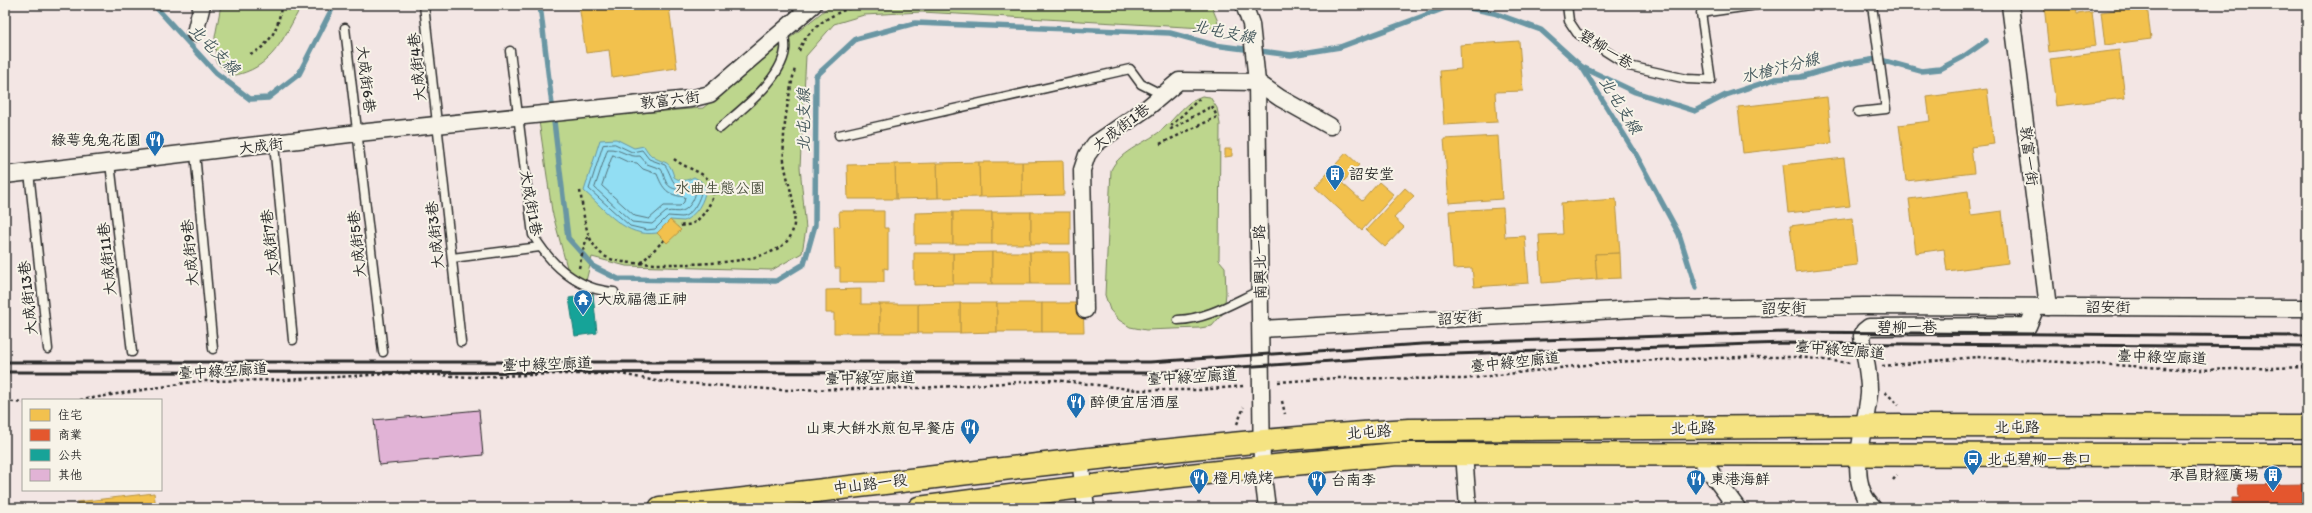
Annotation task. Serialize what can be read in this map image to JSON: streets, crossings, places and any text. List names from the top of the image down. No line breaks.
{"streets":{"main road":["北屯路","中山路一段"],"street":["碧柳一巷","敦富六街","大成街1巷","大成街","敦富一街","南興北一路","詔安街"],"lane":["大成街4巷","大成街6巷","大成街3巷","大成街7巷","大成街5巷","大成街9巷","大成街11巷","大成街13巷"],"path":["臺中綠空廊道"]},"crossings":[["碧柳一巷","敦富一街"],["碧柳一巷","詔安街"],["碧柳一巷","臺中綠空廊道"],["碧柳一巷","北屯路"],["大成街4巷","大成街"],["大成街4巷","大成街3巷"],["大成街6巷","大成街"],["大成街6巷","大成街5巷"],["敦富六街","大成街1巷"],["敦富六街","大成街"],["大成街1巷","大成街"],["大成街1巷","南興北一路"],["大成街","大成街3巷"],["大成街","大成街7巷"],["大成街","大成街5巷"],["大成街","大成街9巷"],["大成街","大成街11巷"],["大成街","大成街13巷"],["敦富一街","詔安街"],["南興北一路","詔安街"],["南興北一路","臺中綠空廊道"],["南興北一路","北屯路"],["北屯路","中山路一段"]],"water":["北屯支線","水槍汴分線"],"parks":["水曲生態公園"],"places":{"restaurant":["綠萼兔兔花園","醉便宜居酒屋","山東大餅水煎包早餐店","橙月燒烤","東港海鮮","台南李"],"building":["詔安堂","承昌財經廣場"],"temple":["大成福德正神"],"bus stop":["北屯碧柳一巷口"]},"legend":["住宅","商業","公共","其他"]}
